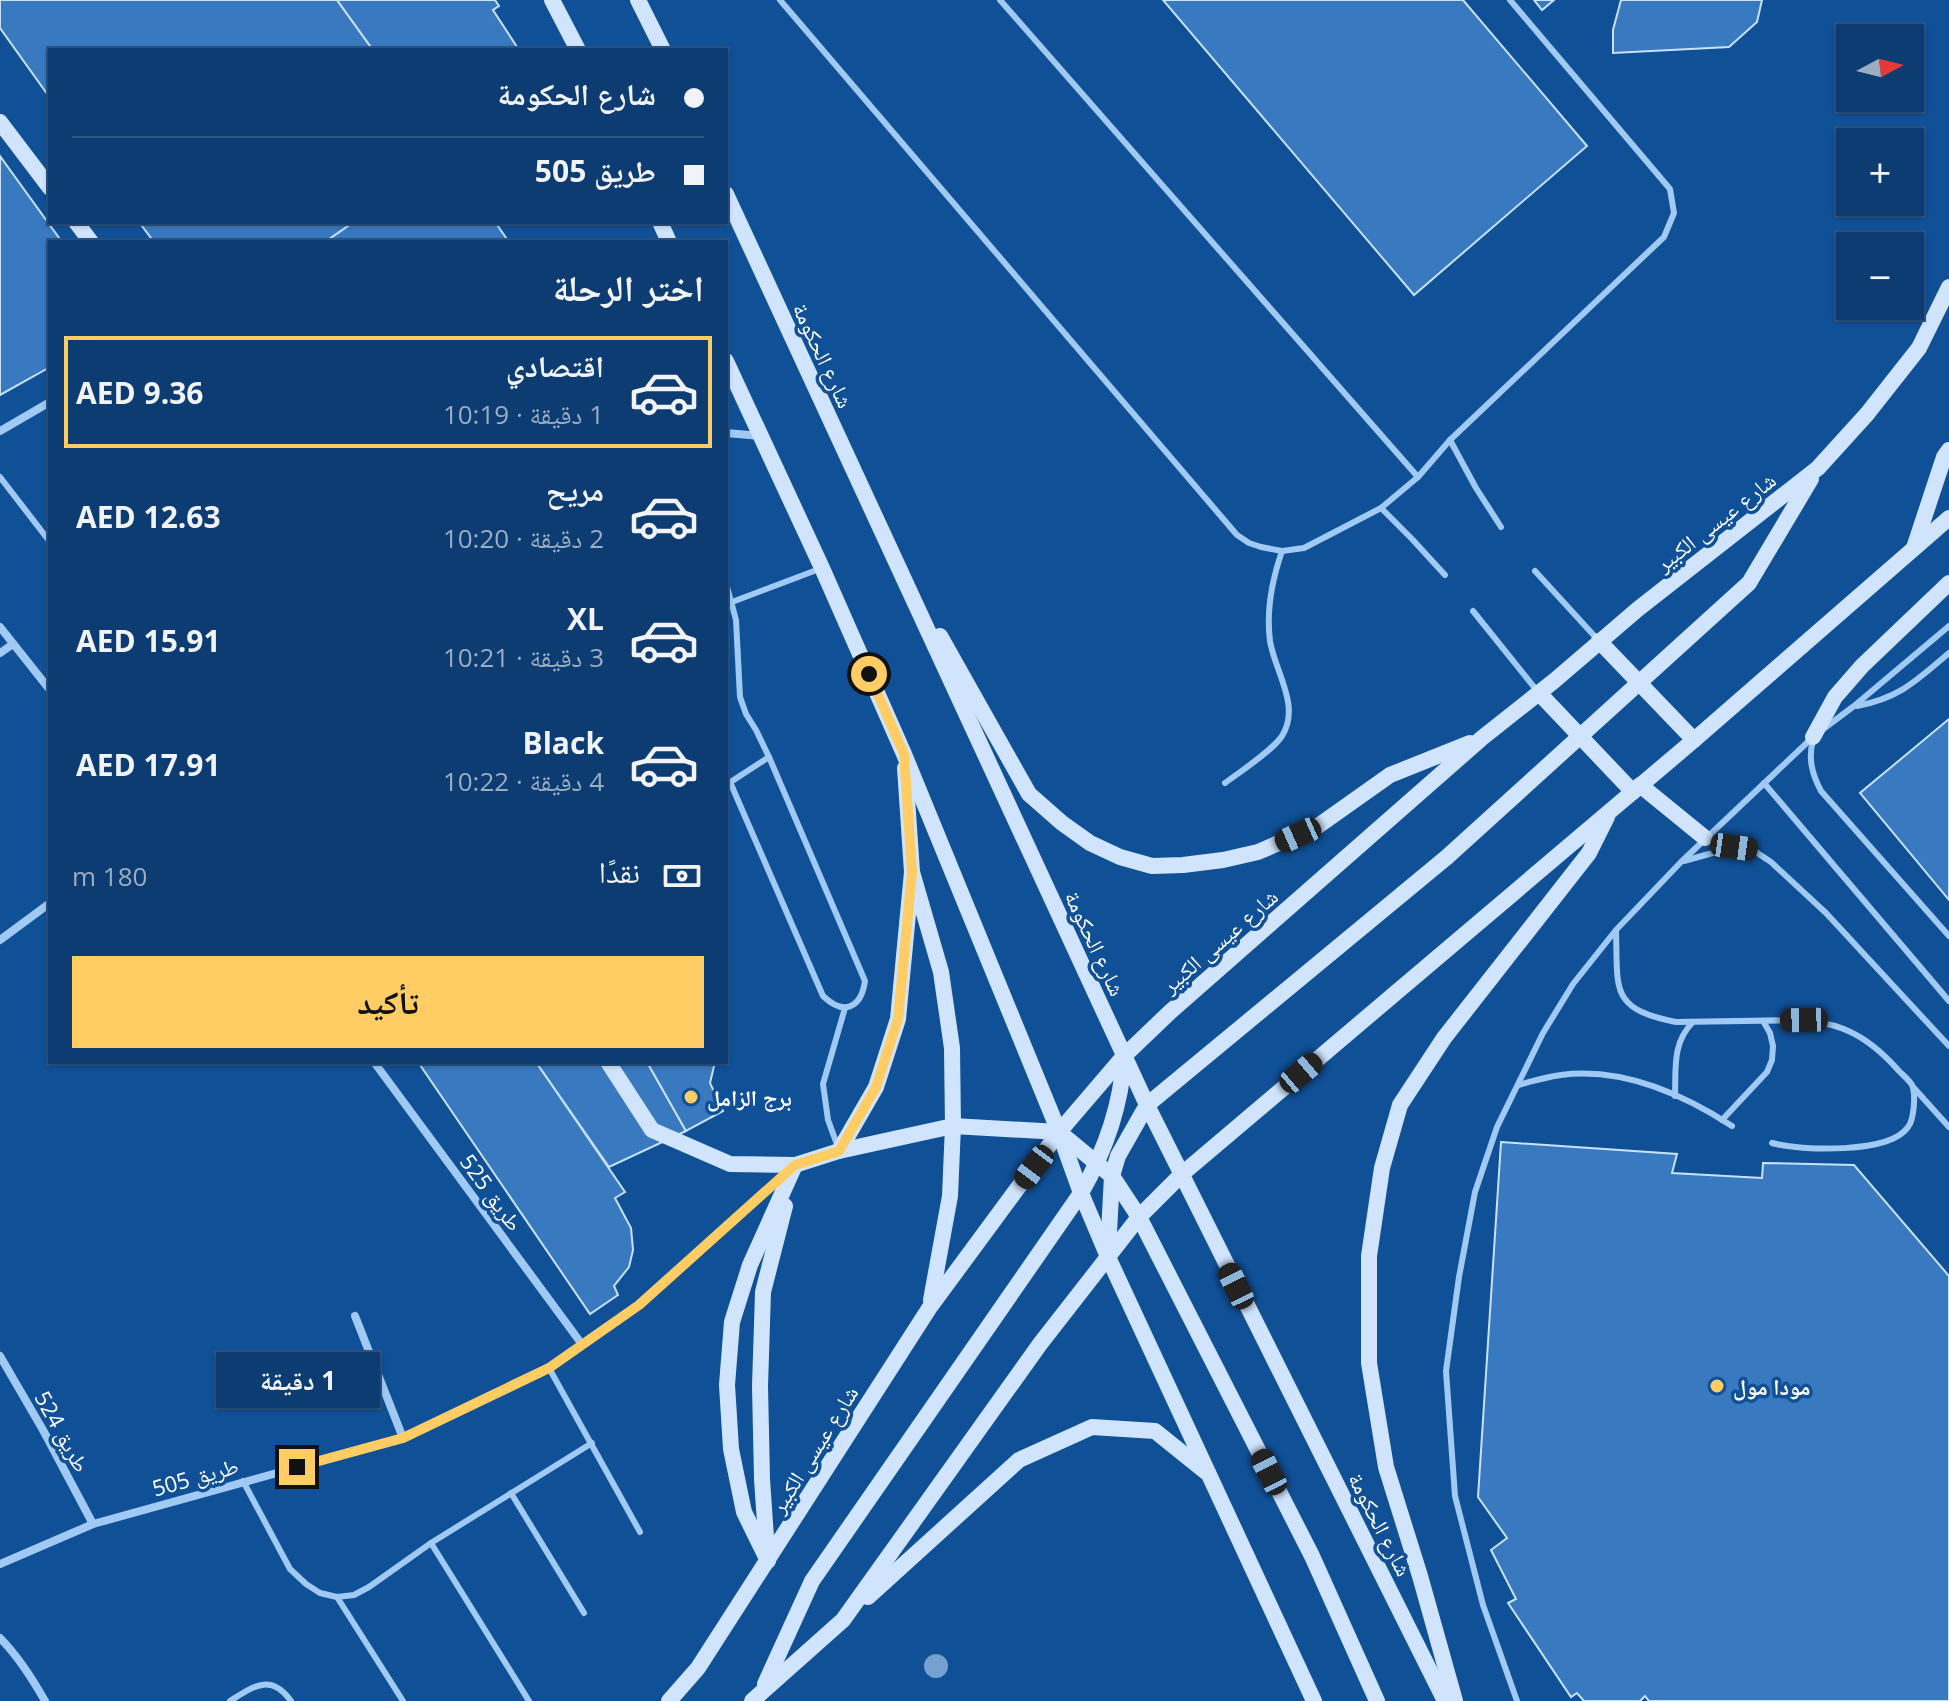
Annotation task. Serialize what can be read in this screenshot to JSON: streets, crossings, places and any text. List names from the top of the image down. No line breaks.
{"streets":{"main road":["شارع الحكومة","شارع عيسى الكبير"],"street":["طريق 525","طريق 524","طريق 505"]},"crossings":[["شارع الحكومة","شارع عيسى الكبير"],["طريق 525","طريق 505"],["طريق 524","طريق 505"]],"places":["برج الزامل","مودا مول"],"north":"right","page":{"map_buttons":["+","−"],"banner":["شارع الحكومة","طريق 505"],"heading":"اختر الرحلة","list":[{"name":"اقتصادي","note":"1 دقيقة · 10:19","value":"AED 9.36"},{"name":"مريح","note":"2 دقيقة · 10:20","value":"AED 12.63"},{"name":"XL","note":"3 دقيقة · 10:21","value":"AED 15.91"},{"name":"Black","note":"4 دقيقة · 10:22","value":"AED 17.91"}],"pay":["نقدًا","180 m"],"buttons":"تأكيد","bubble":"1 دقيقة"}}
